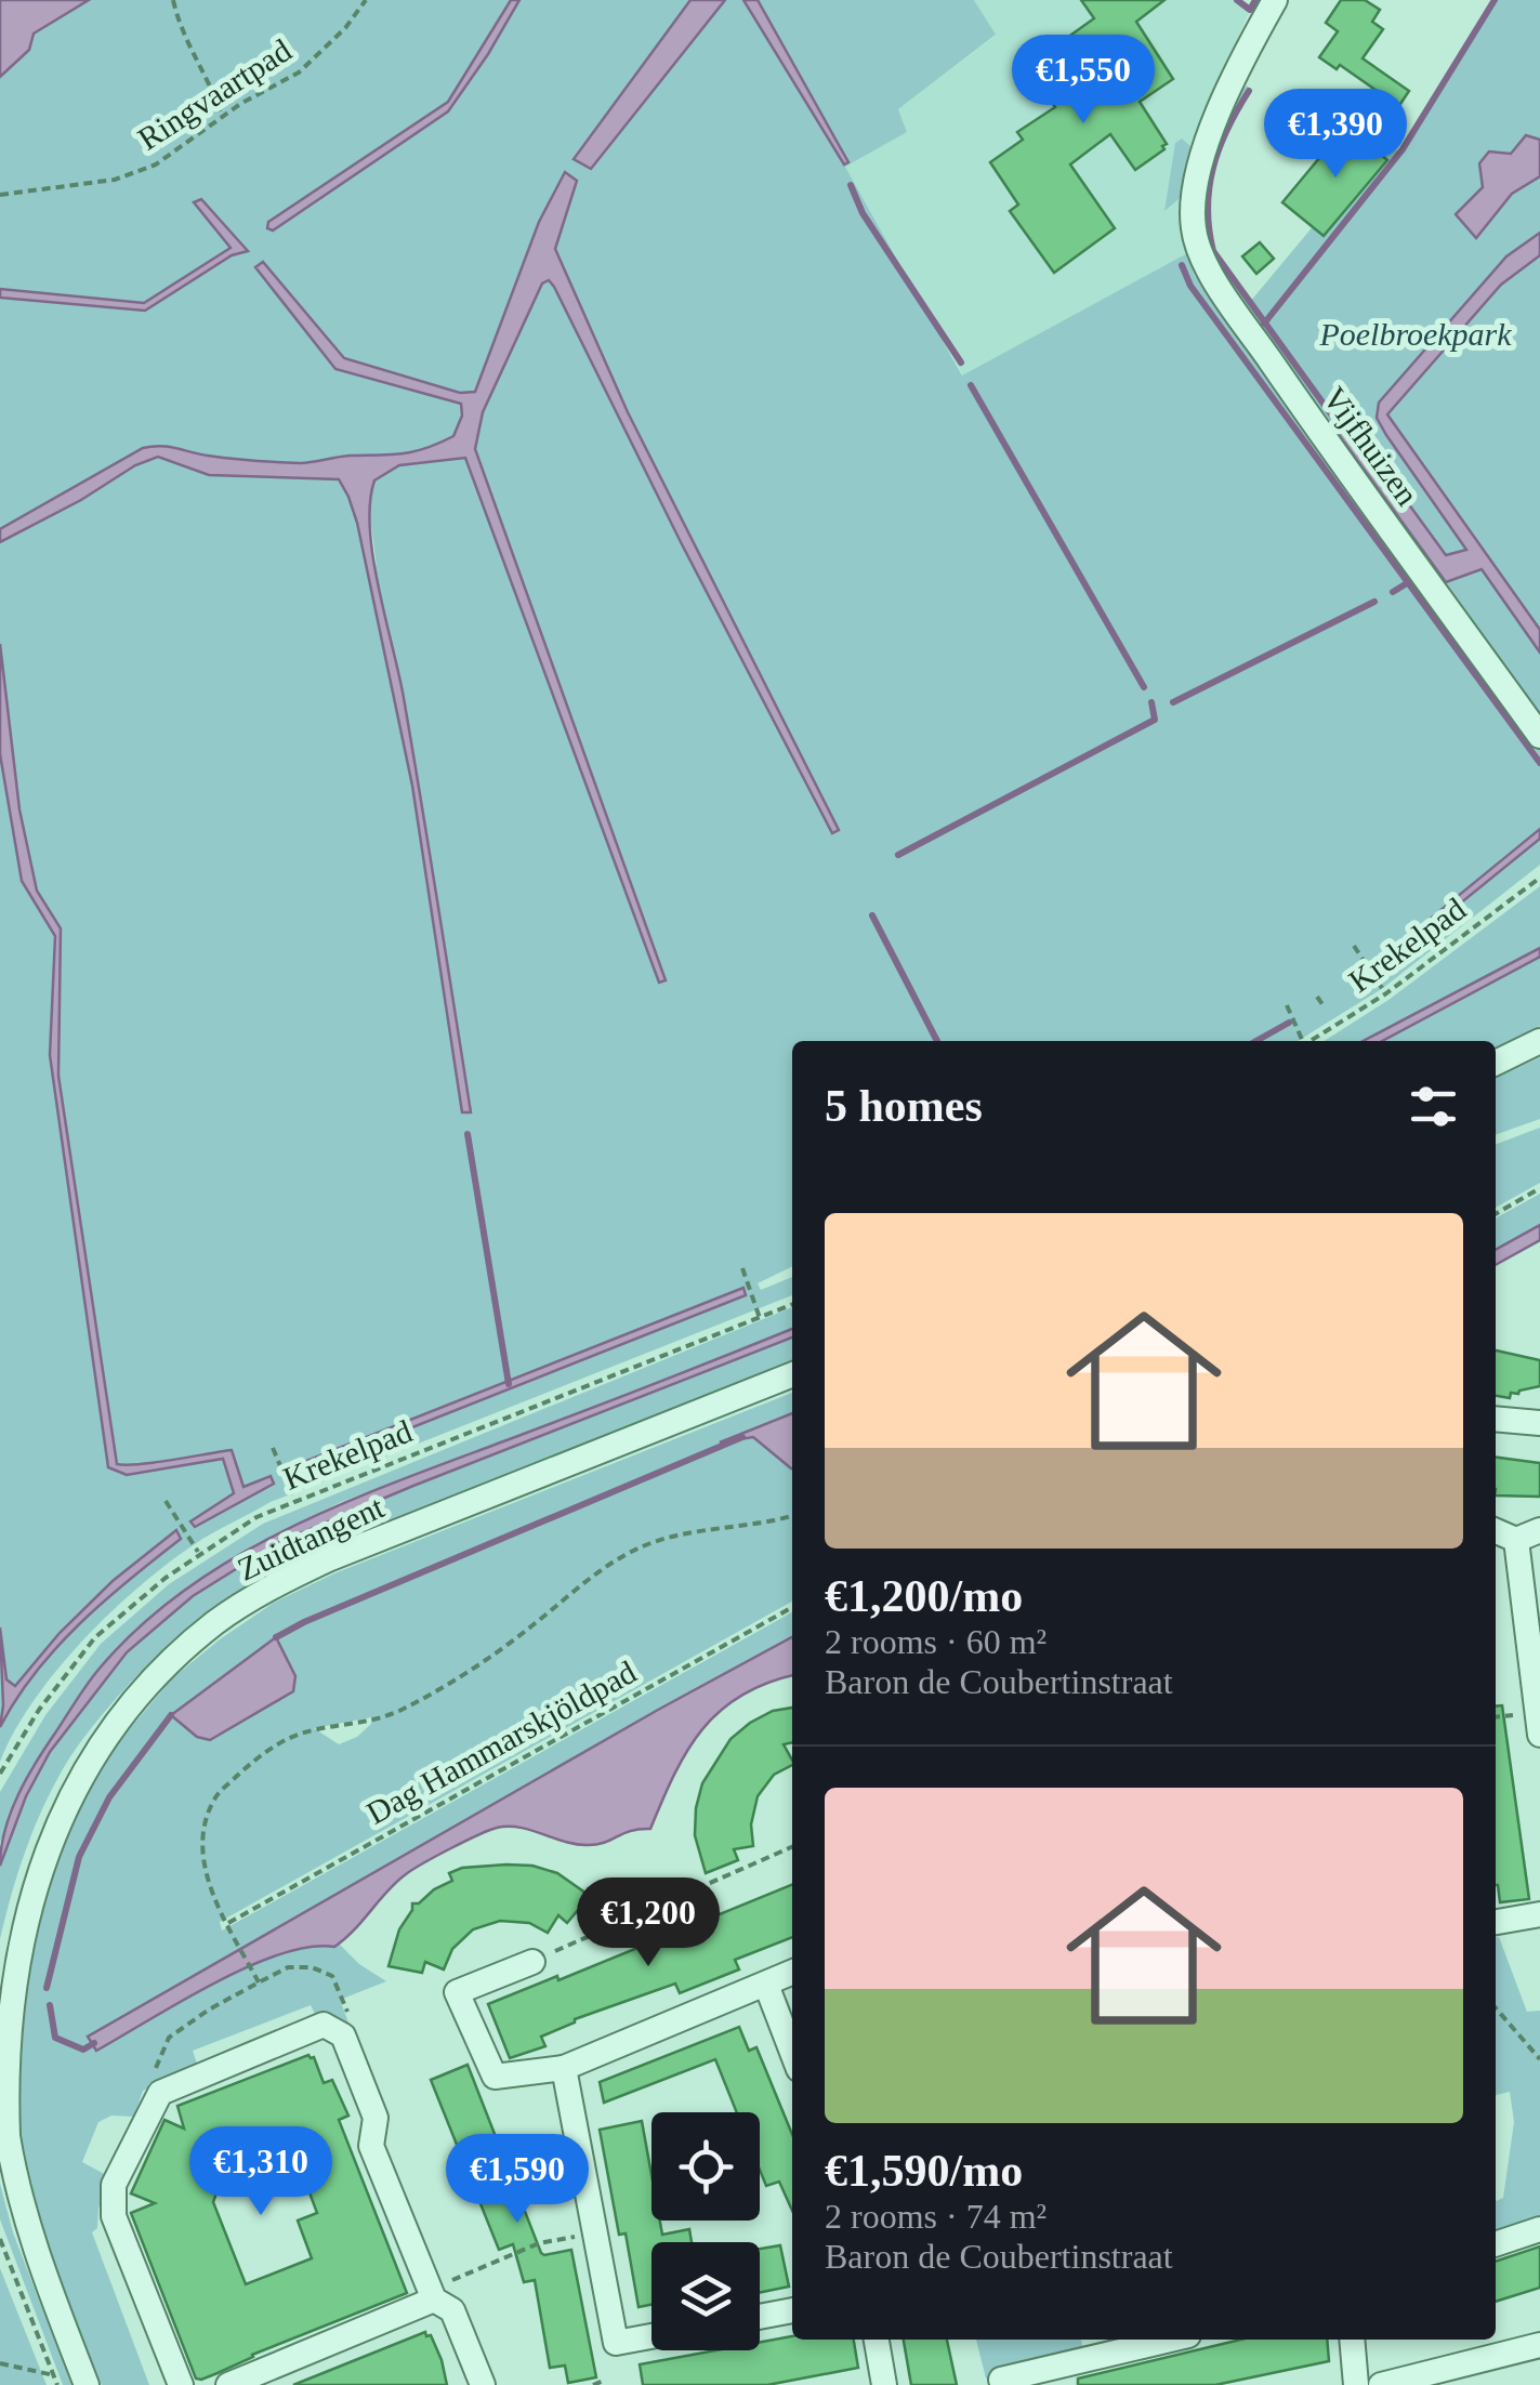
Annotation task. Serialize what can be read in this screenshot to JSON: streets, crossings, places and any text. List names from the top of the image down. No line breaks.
{"streets":{"street":["Vijfhuizen","Zuidtangent"],"path":["Ringvaartpad","Krekelpad","Dag Hammarskjöldpad"]},"parks":["Poelbroekpark"],"page":{"price":["€1,550","€1,390","€1,200","€1,310","€1,590"],"heading":"5 homes","list":[{"name":"€1,200/mo","note":"2 rooms · 60 m² · Baron de Coubertinstraat"},{"name":"€1,590/mo","note":"2 rooms · 74 m² · Baron de Coubertinstraat"}]}}
